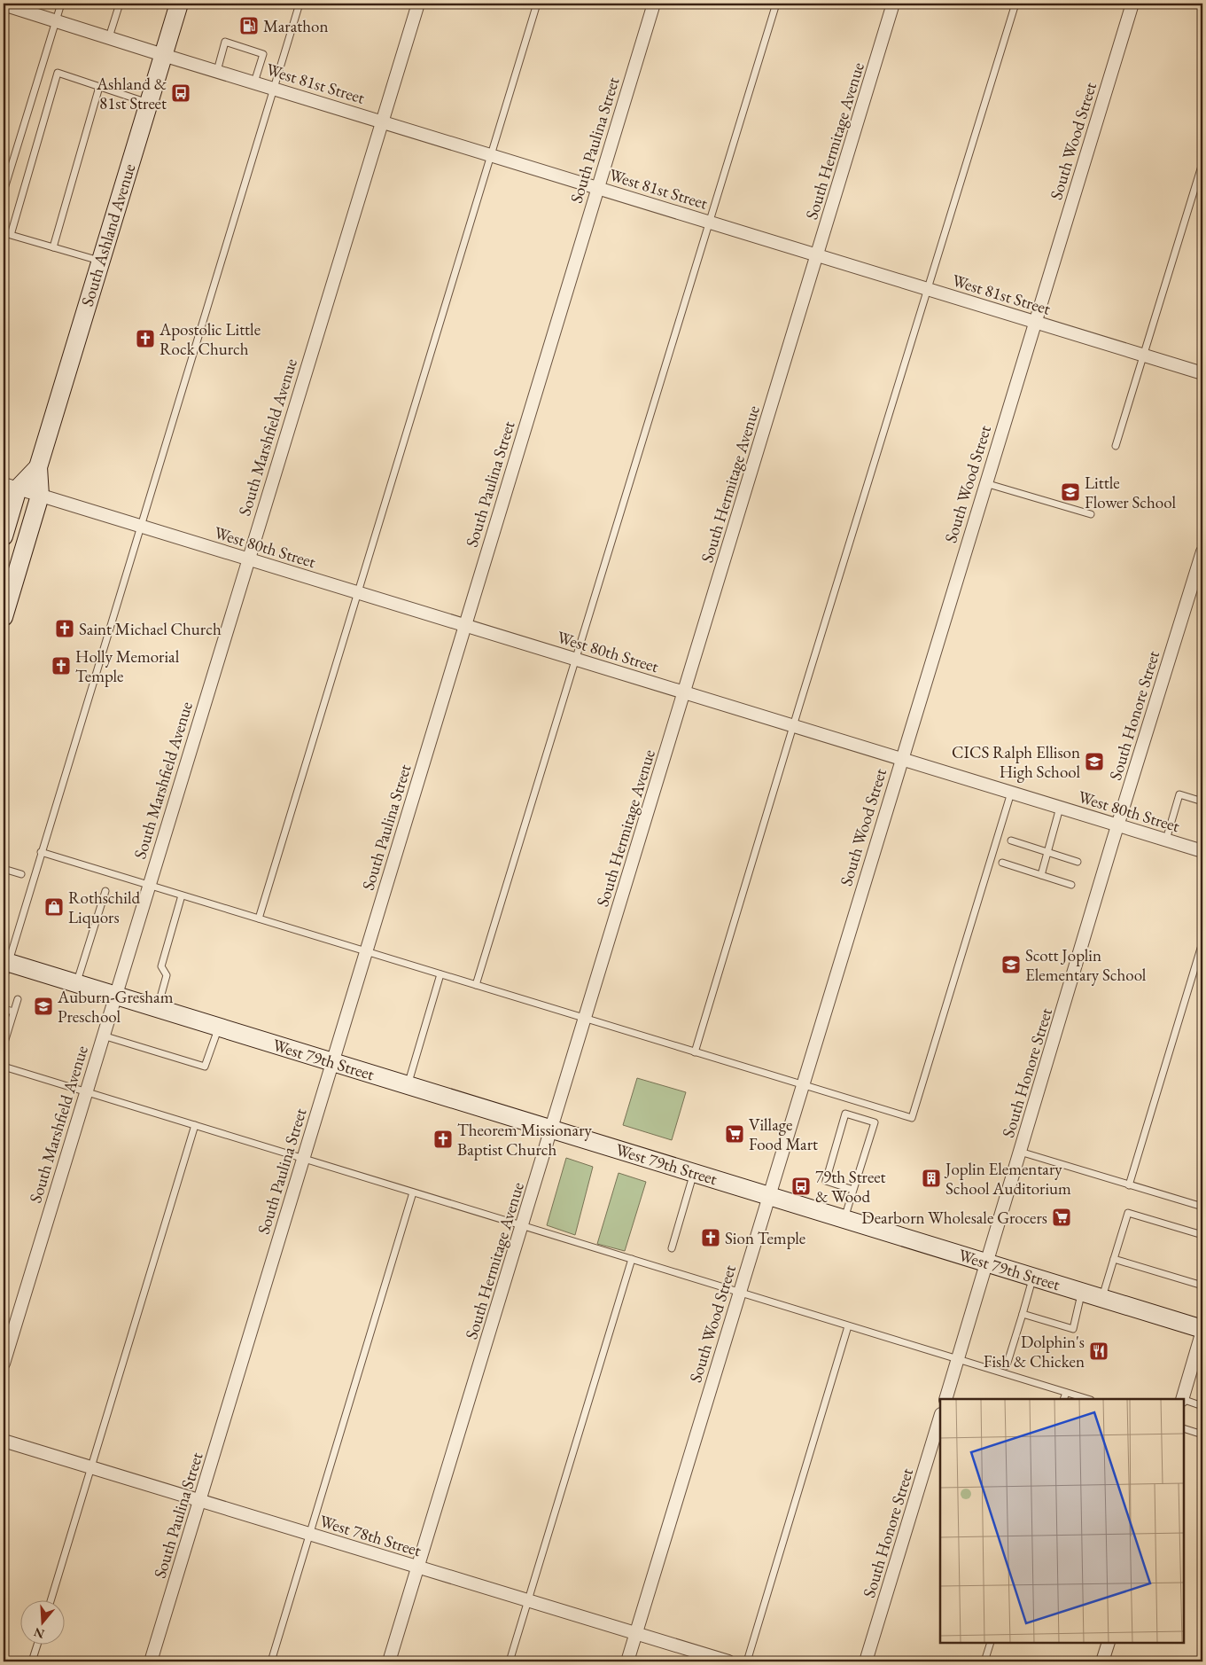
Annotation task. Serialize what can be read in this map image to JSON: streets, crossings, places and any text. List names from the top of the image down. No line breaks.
{"streets":{"main road":["South Ashland Avenue","West 79th Street"],"street":["West 81st Street","South Paulina Street","South Hermitage Avenue","South Wood Street","South Marshfield Avenue","West 80th Street","South Honore Street","West 78th Street"]},"crossings":[["West 81st Street","South Paulina Street"],["West 81st Street","South Hermitage Avenue"],["West 81st Street","South Wood Street"],["West 81st Street","South Ashland Avenue"],["West 81st Street","South Marshfield Avenue"],["South Paulina Street","West 80th Street"],["South Paulina Street","West 79th Street"],["South Paulina Street","West 78th Street"],["South Hermitage Avenue","West 80th Street"],["South Hermitage Avenue","West 79th Street"],["South Hermitage Avenue","West 78th Street"],["South Wood Street","West 80th Street"],["South Wood Street","West 79th Street"],["South Wood Street","West 78th Street"],["South Ashland Avenue","West 80th Street"],["South Marshfield Avenue","West 80th Street"],["South Marshfield Avenue","West 79th Street"],["West 80th Street","South Honore Street"],["South Honore Street","West 79th Street"]],"places":{"fuel station":["Marathon"],"bus stop":["Ashland & 81st Street","79th Street & Wood"],"church":["Apostolic Little Rock Church","Saint Michael Church","Holly Memorial Temple","Theorem Missionary Baptist Church","Sion Temple"],"school or university":["Little Flower School","CICS Ralph Ellison High School","Scott Joplin Elementary School","Auburn-Gresham Preschool"],"shop":["Rothschild Liquors"],"supermarket":["Village Food Mart","Dearborn Wholesale Grocers"],"building":["Joplin Elementary School Auditorium"],"restaurant":["Dolphin's Fish & Chicken"]},"north":"bottom"}
